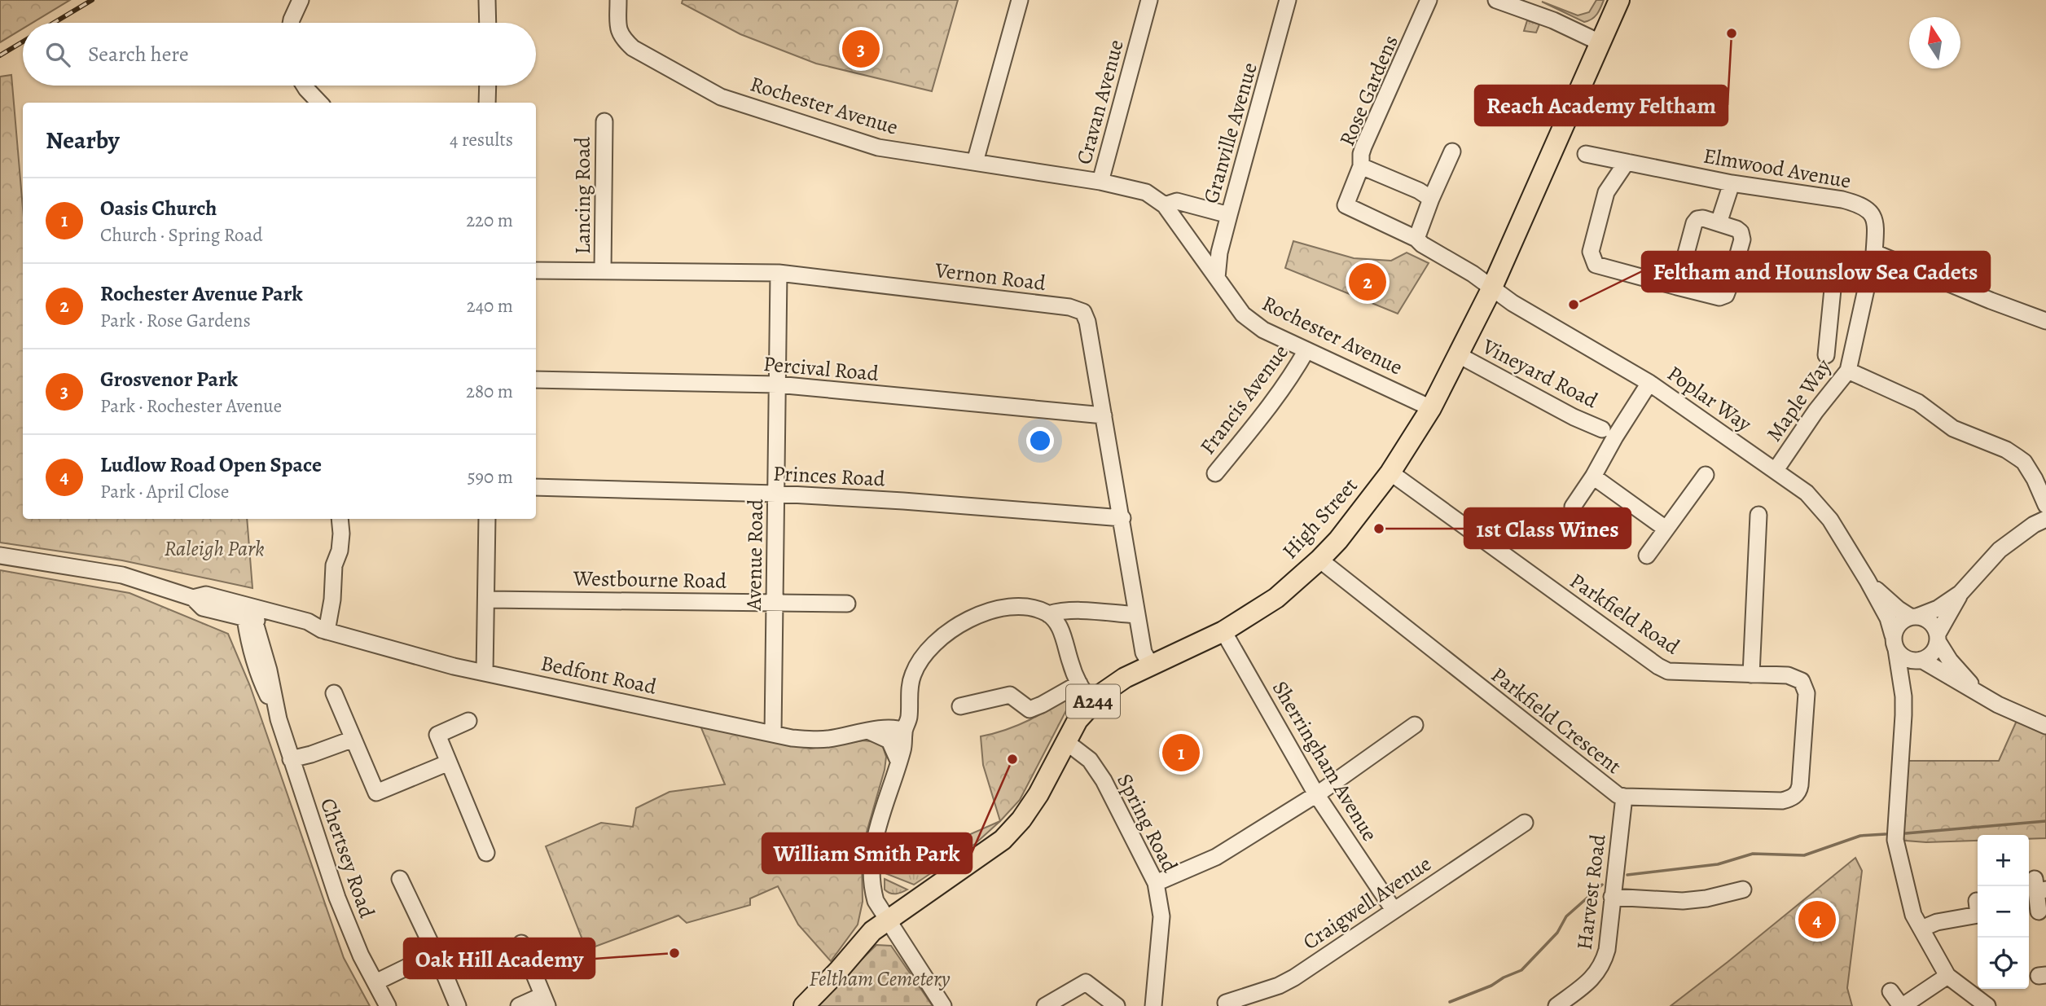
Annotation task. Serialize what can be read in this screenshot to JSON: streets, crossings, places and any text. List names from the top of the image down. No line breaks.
{"streets":{"main road":["High Street","A244"],"street":["Rose Gardens","Cravan Avenue","Rochester Avenue","Granville Avenue","Elmwood Avenue","Lancing Road","Vernon Road","Percival Road","Vineyard Road","Poplar Way","Francis Avenue","Maple Way","Princes Road","Avenue Road","Westbourne Road","Parkfield Road","Bedfont Road","Parkfield Crescent","Sherringham Avenue","Spring Road","Chertsey Road","Harvest Road","Craigwell Avenue"]},"crossings":[["Rose Gardens","Poplar Way"],["Rose Gardens","High Street"],["Cravan Avenue","Rochester Avenue"],["Rochester Avenue","Granville Avenue"],["Rochester Avenue","Francis Avenue"],["Rochester Avenue","High Street"],["Elmwood Avenue","Maple Way"],["Lancing Road","Vernon Road"],["Vernon Road","Percival Road"],["Vernon Road","Princes Road"],["Vernon Road","High Street"],["Vernon Road","Avenue Road"],["Percival Road","Avenue Road"],["Vineyard Road","High Street"],["Poplar Way","Maple Way"],["Poplar Way","High Street"],["Princes Road","Avenue Road"],["High Street","Parkfield Road"],["High Street","A244"],["High Street","Parkfield Crescent"],["High Street","Sherringham Avenue"],["High Street","Spring Road"],["Avenue Road","Westbourne Road"],["Avenue Road","Bedfont Road"],["Parkfield Road","Parkfield Crescent"],["Bedfont Road","Chertsey Road"],["Parkfield Crescent","Harvest Road"],["Sherringham Avenue","Craigwell Avenue"]],"parks":["Raleigh Park","Feltham Cemetery"],"places":["Reach Academy Feltham","Feltham and Hounslow Sea Cadets","1st Class Wines","William Smith Park","Oak Hill Academy"],"north":"top","page":{"search":"Search here","pins":["3","2","1","4"],"heading":["Nearby","4 results"],"list":[{"mark":"1","name":"Oasis Church","note":"Church · Spring Road","value":"220 m"},{"mark":"2","name":"Rochester Avenue Park","note":"Park · Rose Gardens","value":"240 m"},{"mark":"3","name":"Grosvenor Park","note":"Park · Rochester Avenue","value":"280 m"},{"mark":"4","name":"Ludlow Road Open Space","note":"Park · April Close","value":"590 m"}],"map_buttons":["+","−"]}}
